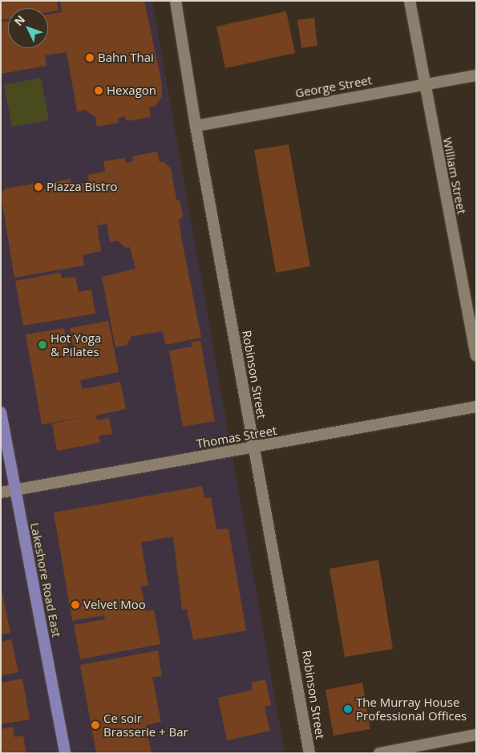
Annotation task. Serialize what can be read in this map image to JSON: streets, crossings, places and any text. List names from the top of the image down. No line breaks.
{"streets":{"main road":["Lakeshore Road East"],"street":["George Street","William Street","Robinson Street","Thomas Street"]},"crossings":[["George Street","William Street"],["George Street","Robinson Street"],["Robinson Street","Thomas Street"],["Thomas Street","Lakeshore Road East"]],"places":["Bahn Thai","Hexagon","Piazza Bistro","Hot Yoga & Pilates","Velvet Moo","The Murray House Professional Offices","Ce soir Brasserie + Bar"],"north":"top left"}
